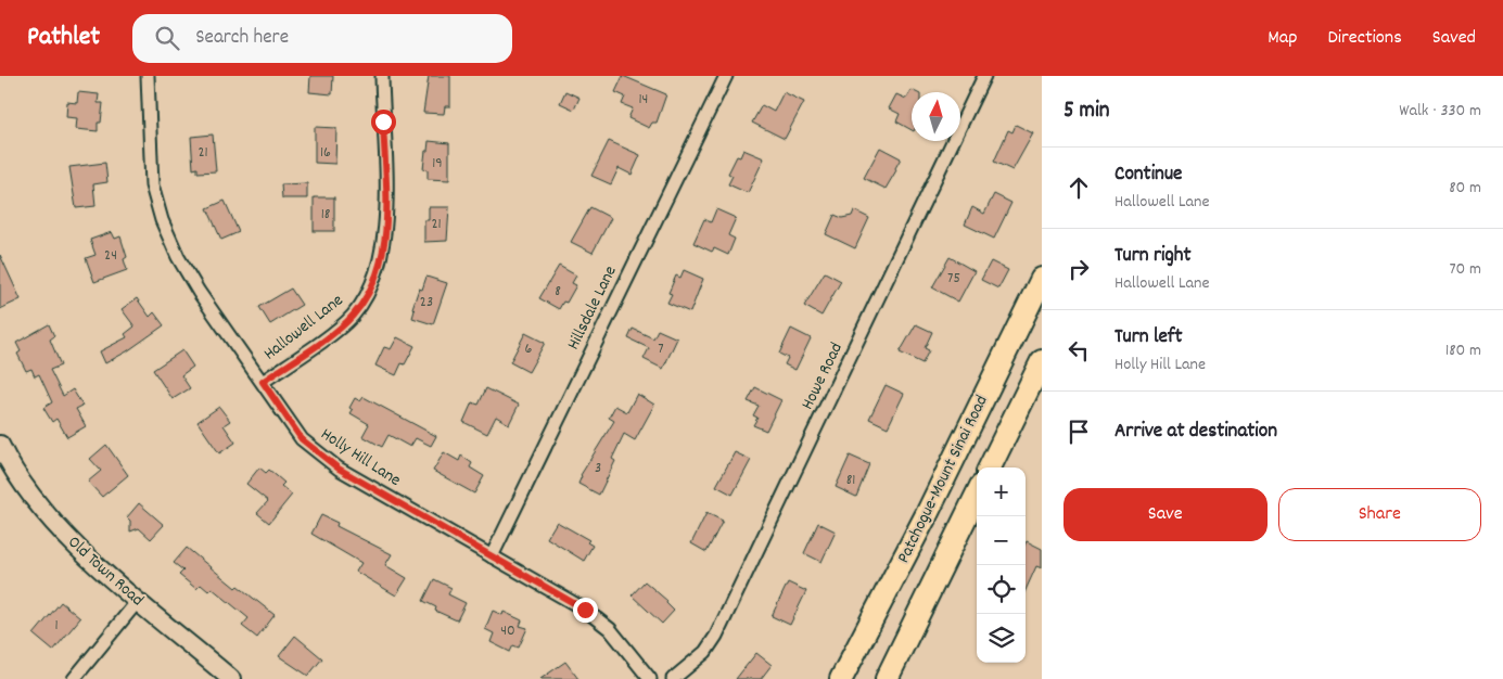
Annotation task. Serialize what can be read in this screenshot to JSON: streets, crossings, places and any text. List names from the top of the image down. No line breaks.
{"streets":{"highway":["Patchogue-Mount Sinai Road"],"main road":["Old Town Road"],"street":["Hillsdale Lane","Hallowell Lane","Howe Road","Holly Hill Lane"]},"crossings":[["Hillsdale Lane","Holly Hill Lane"],["Hallowell Lane","Holly Hill Lane"]],"house_numbers":["14","21","16","19","18","21","24","75","8","23","6","7","3","81","1","40"],"north":"top","page":{"header":"Pathlet","search":"Search here","nav":["Map","Directions","Saved"],"heading":["5 min","Walk · 330 m"],"list":[["Continue","Hallowell Lane","80 m"],["Turn right","Hallowell Lane","70 m"],["Turn left","Holly Hill Lane","180 m"],"Arrive at destination"],"map_buttons":["+","−"],"buttons":["Save","Share"]}}
